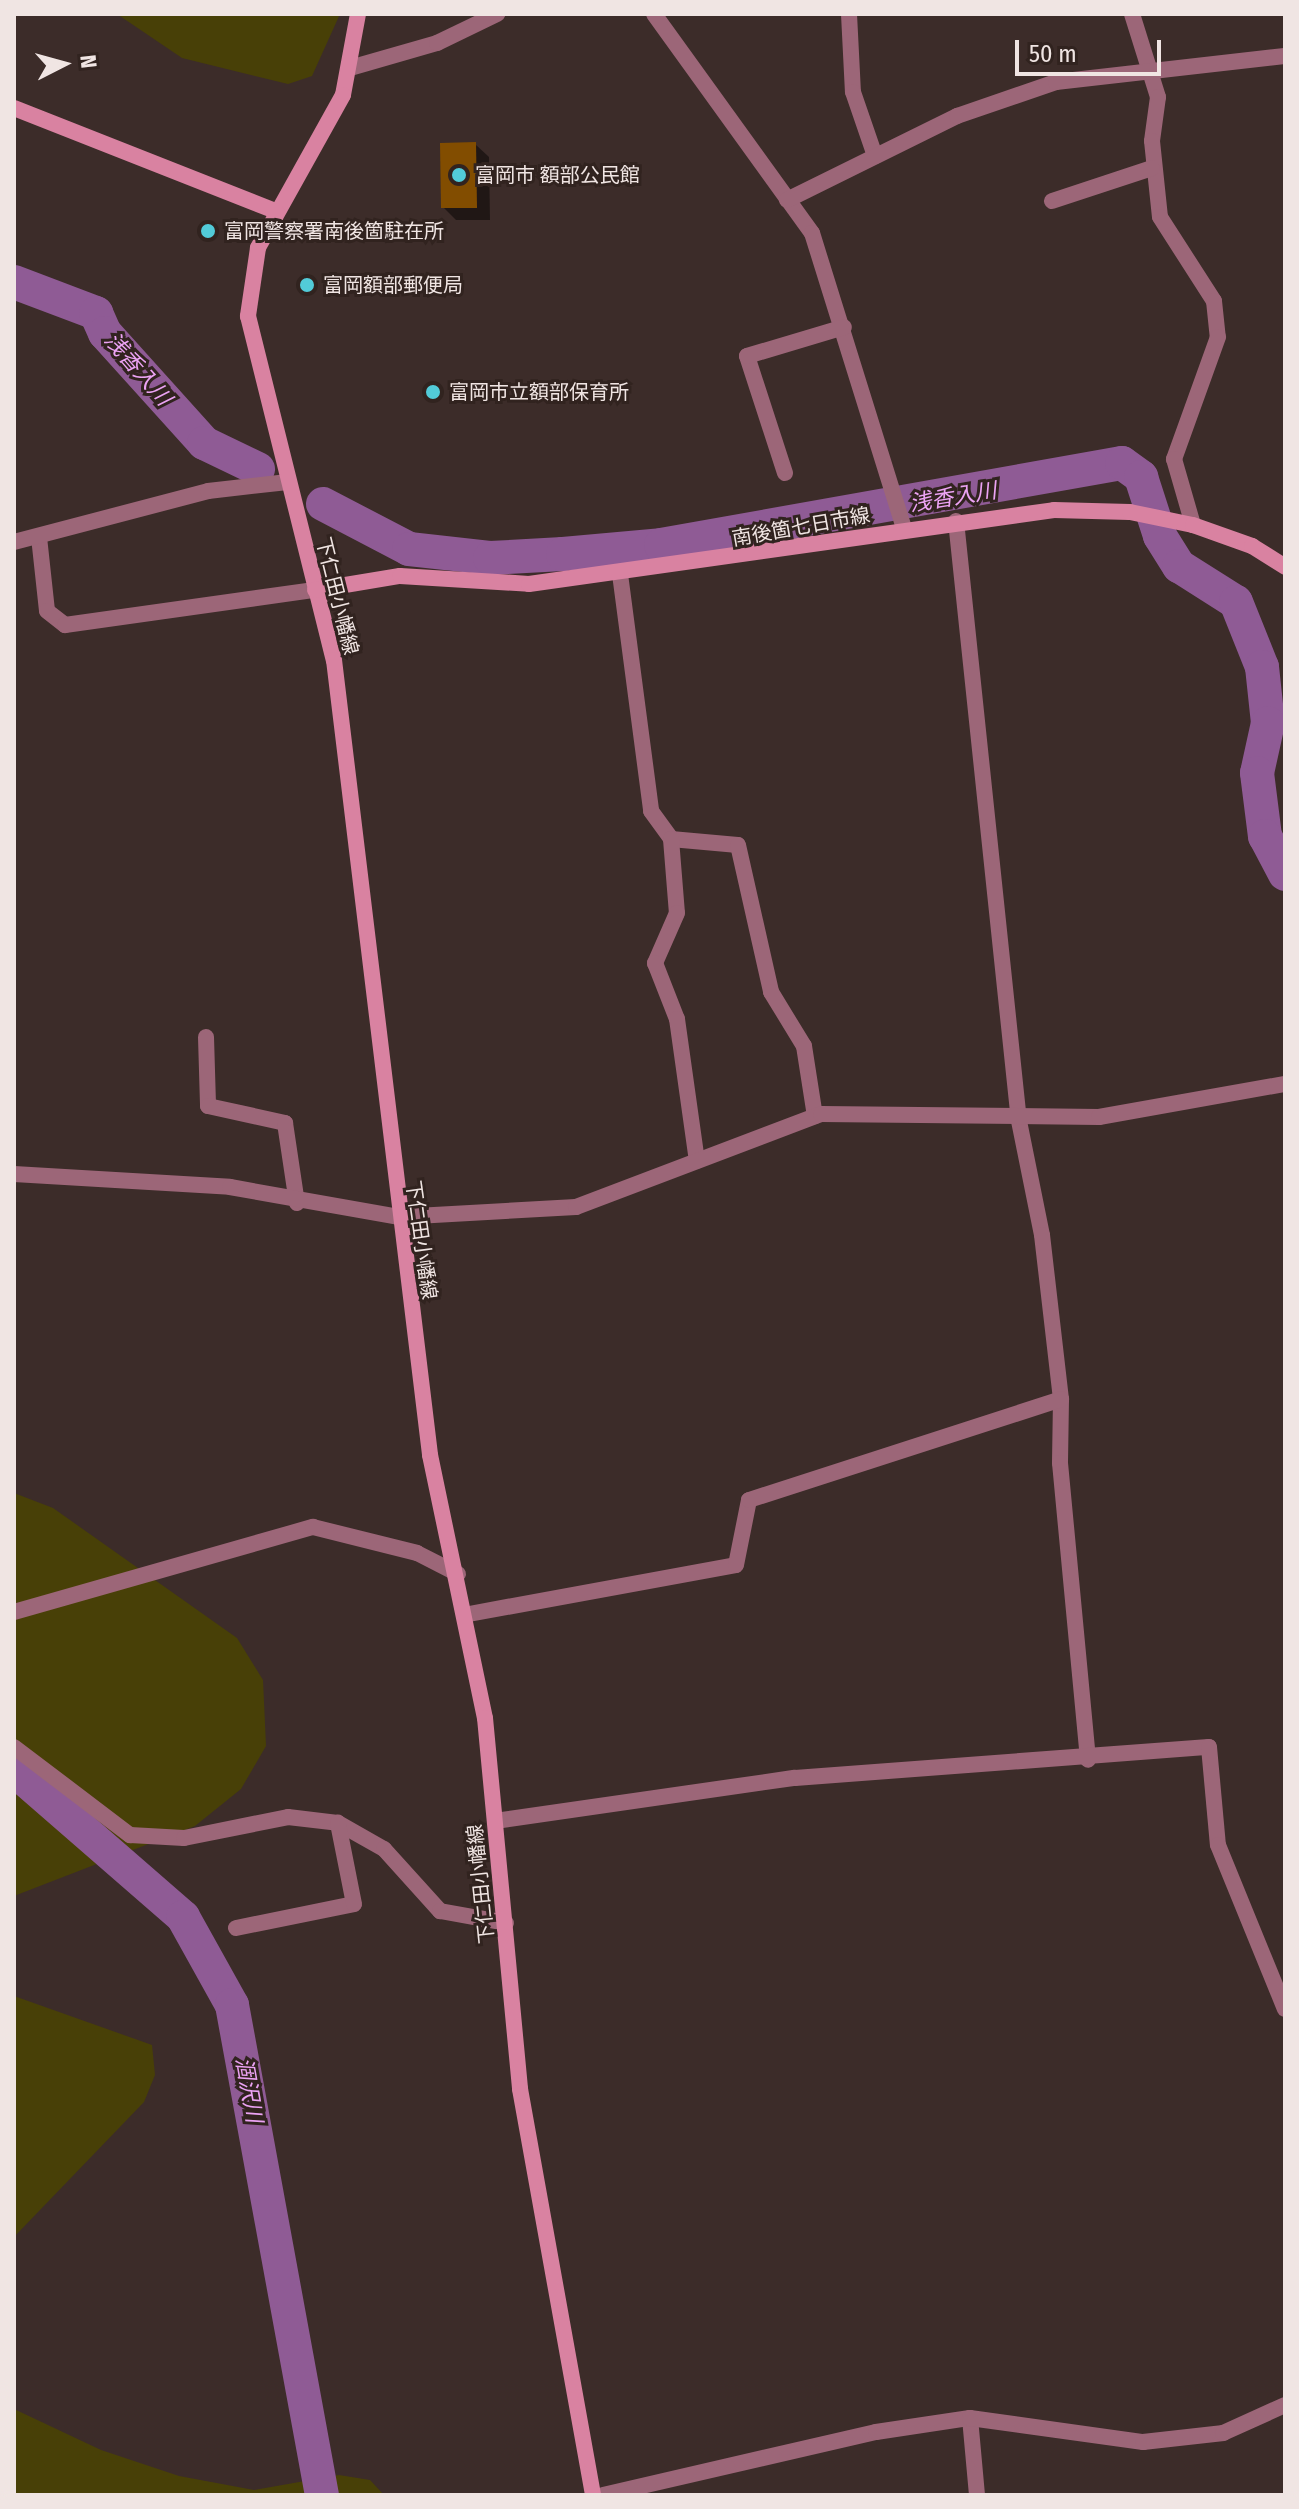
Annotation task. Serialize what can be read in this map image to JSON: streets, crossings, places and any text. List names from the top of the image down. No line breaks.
{"streets":{"main road":["南後箇七日市線","下仁田小幡線"]},"crossings":[["南後箇七日市線","下仁田小幡線"]],"water":["浅香入川","涸沢川"],"places":["富岡市 額部公民館","富岡警察署南後箇駐在所","富岡額部郵便局","富岡市立額部保育所"],"scale_bar":"50 m","north":"right"}
